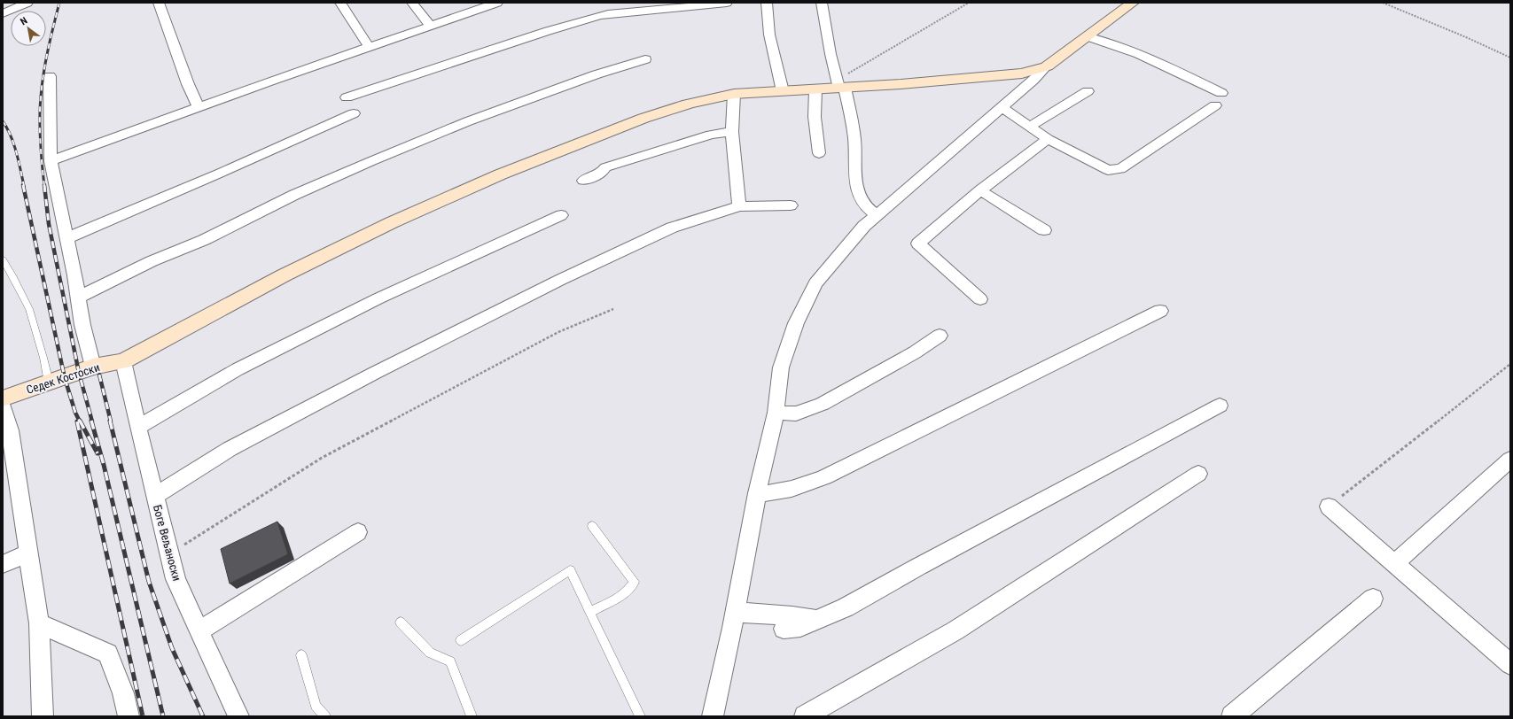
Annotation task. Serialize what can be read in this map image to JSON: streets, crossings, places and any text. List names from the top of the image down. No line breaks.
{"streets":{"main road":["Седек Костоски"],"street":["Боге Вељаноски"]},"crossings":[["Седек Костоски","Боге Вељаноски"]],"north":"top left"}
